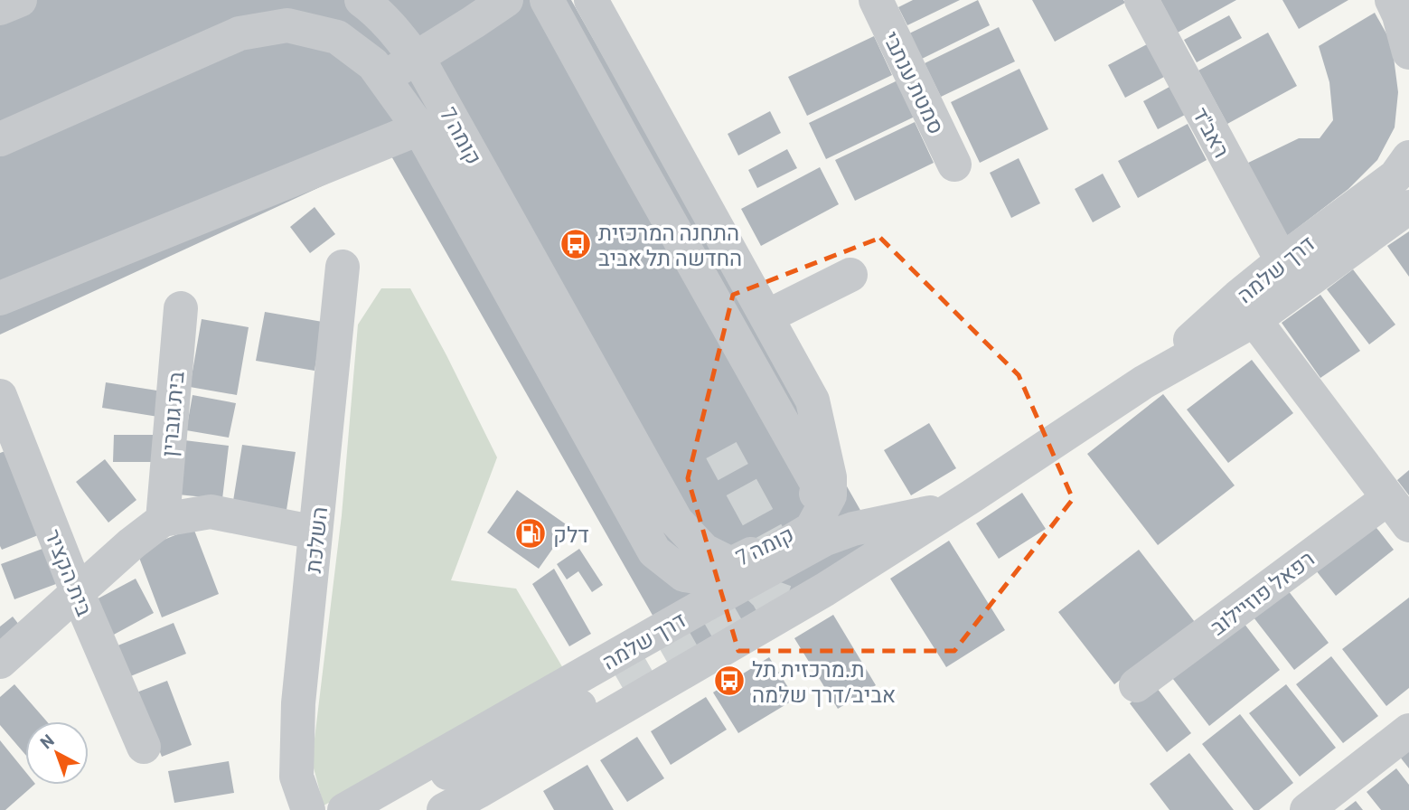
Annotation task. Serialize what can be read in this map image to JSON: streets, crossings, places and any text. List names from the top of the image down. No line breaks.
{"streets":{"street":["סמטת ענתבי","ראב\"ד","קומה 7","דרך שלמה","בית גוברין","השלכת","בית הקציר","רפאל פוזיילוב"]},"crossings":[["ראב\"ד","דרך שלמה"]],"places":{"bus stop":["התחנה המרכזית החדשה תל אביב","ת.מרכזית תל אביב/דרך שלמה"],"fuel station":["דלק"]},"north":"top left"}
